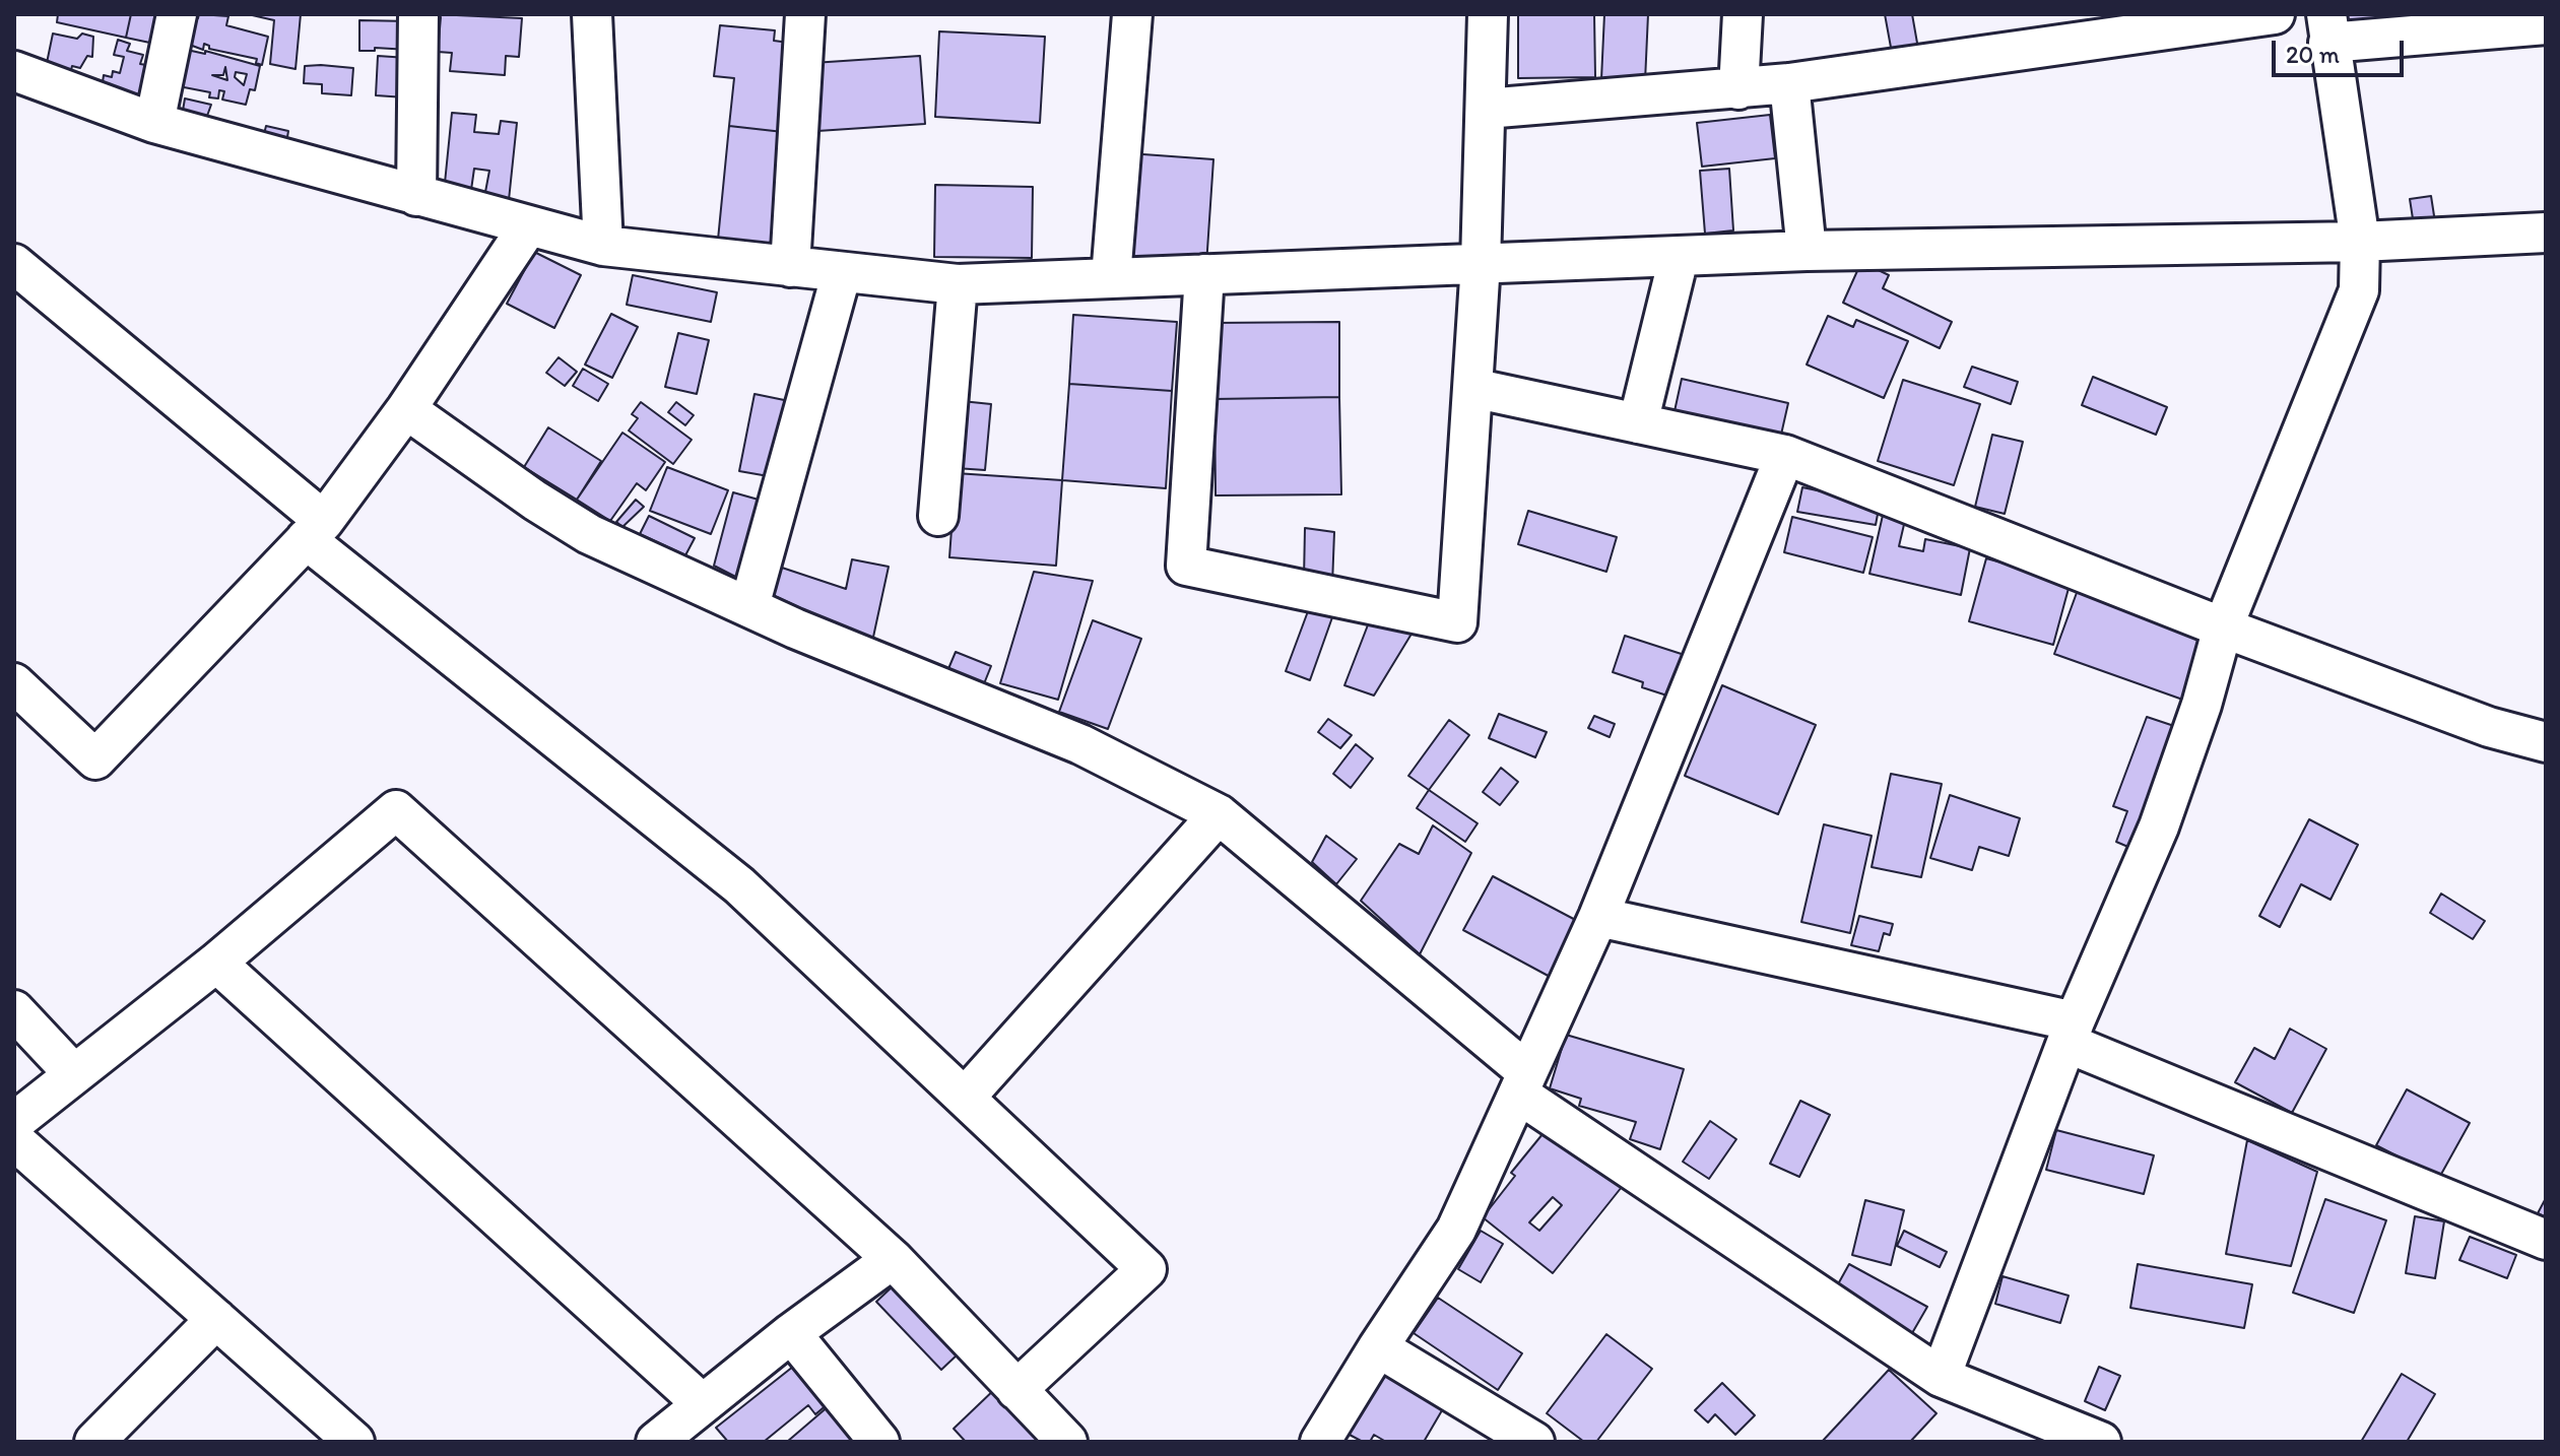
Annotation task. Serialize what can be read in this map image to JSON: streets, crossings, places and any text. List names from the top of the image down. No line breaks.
{"scale_bar":"20 m"}
